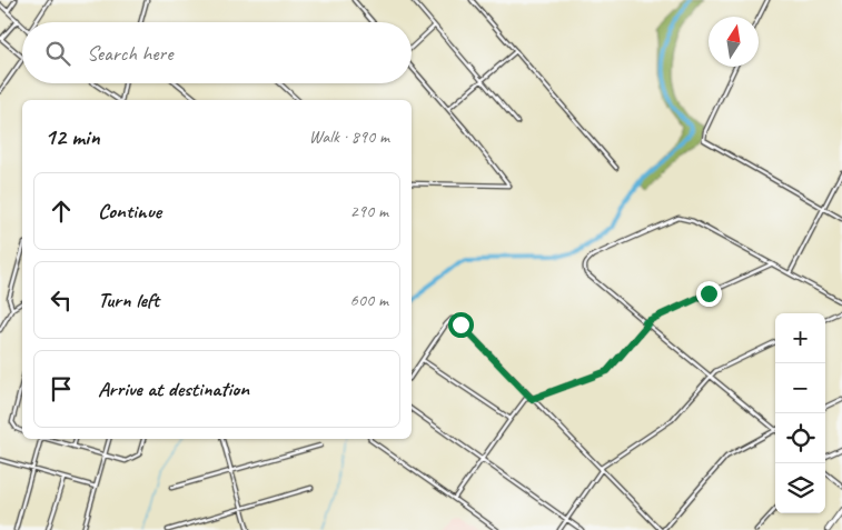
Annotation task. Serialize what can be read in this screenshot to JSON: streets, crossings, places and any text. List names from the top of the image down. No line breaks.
{"north":"top","page":{"search":"Search here","heading":["12 min","Walk · 890 m"],"list":[["Continue","290 m"],["Turn left","600 m"],"Arrive at destination"],"map_buttons":["+","−"]}}
